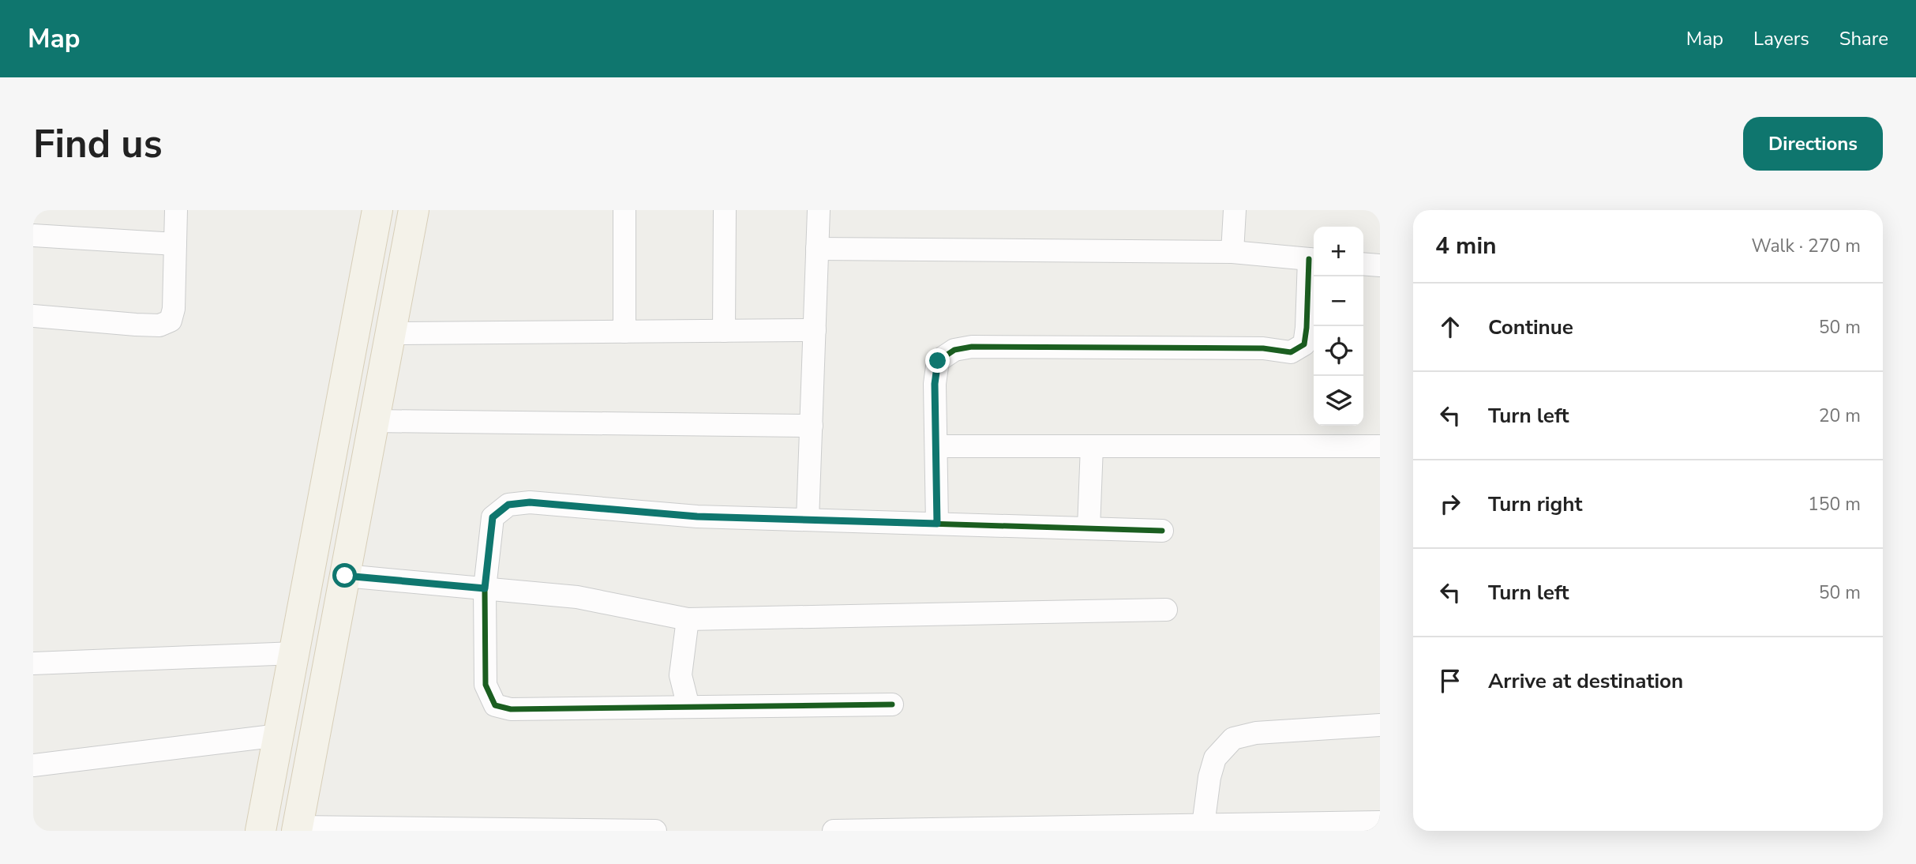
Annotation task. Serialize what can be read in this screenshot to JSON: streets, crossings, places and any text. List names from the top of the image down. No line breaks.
{"page":{"header":"Map","nav":["Map","Layers","Share"],"buttons":"Directions","title":"Find us","heading":["4 min","Walk · 270 m"],"map_buttons":["+","−"],"list":[["Continue","50 m"],["Turn left","20 m"],["Turn right","150 m"],["Turn left","50 m"],"Arrive at destination"]}}
